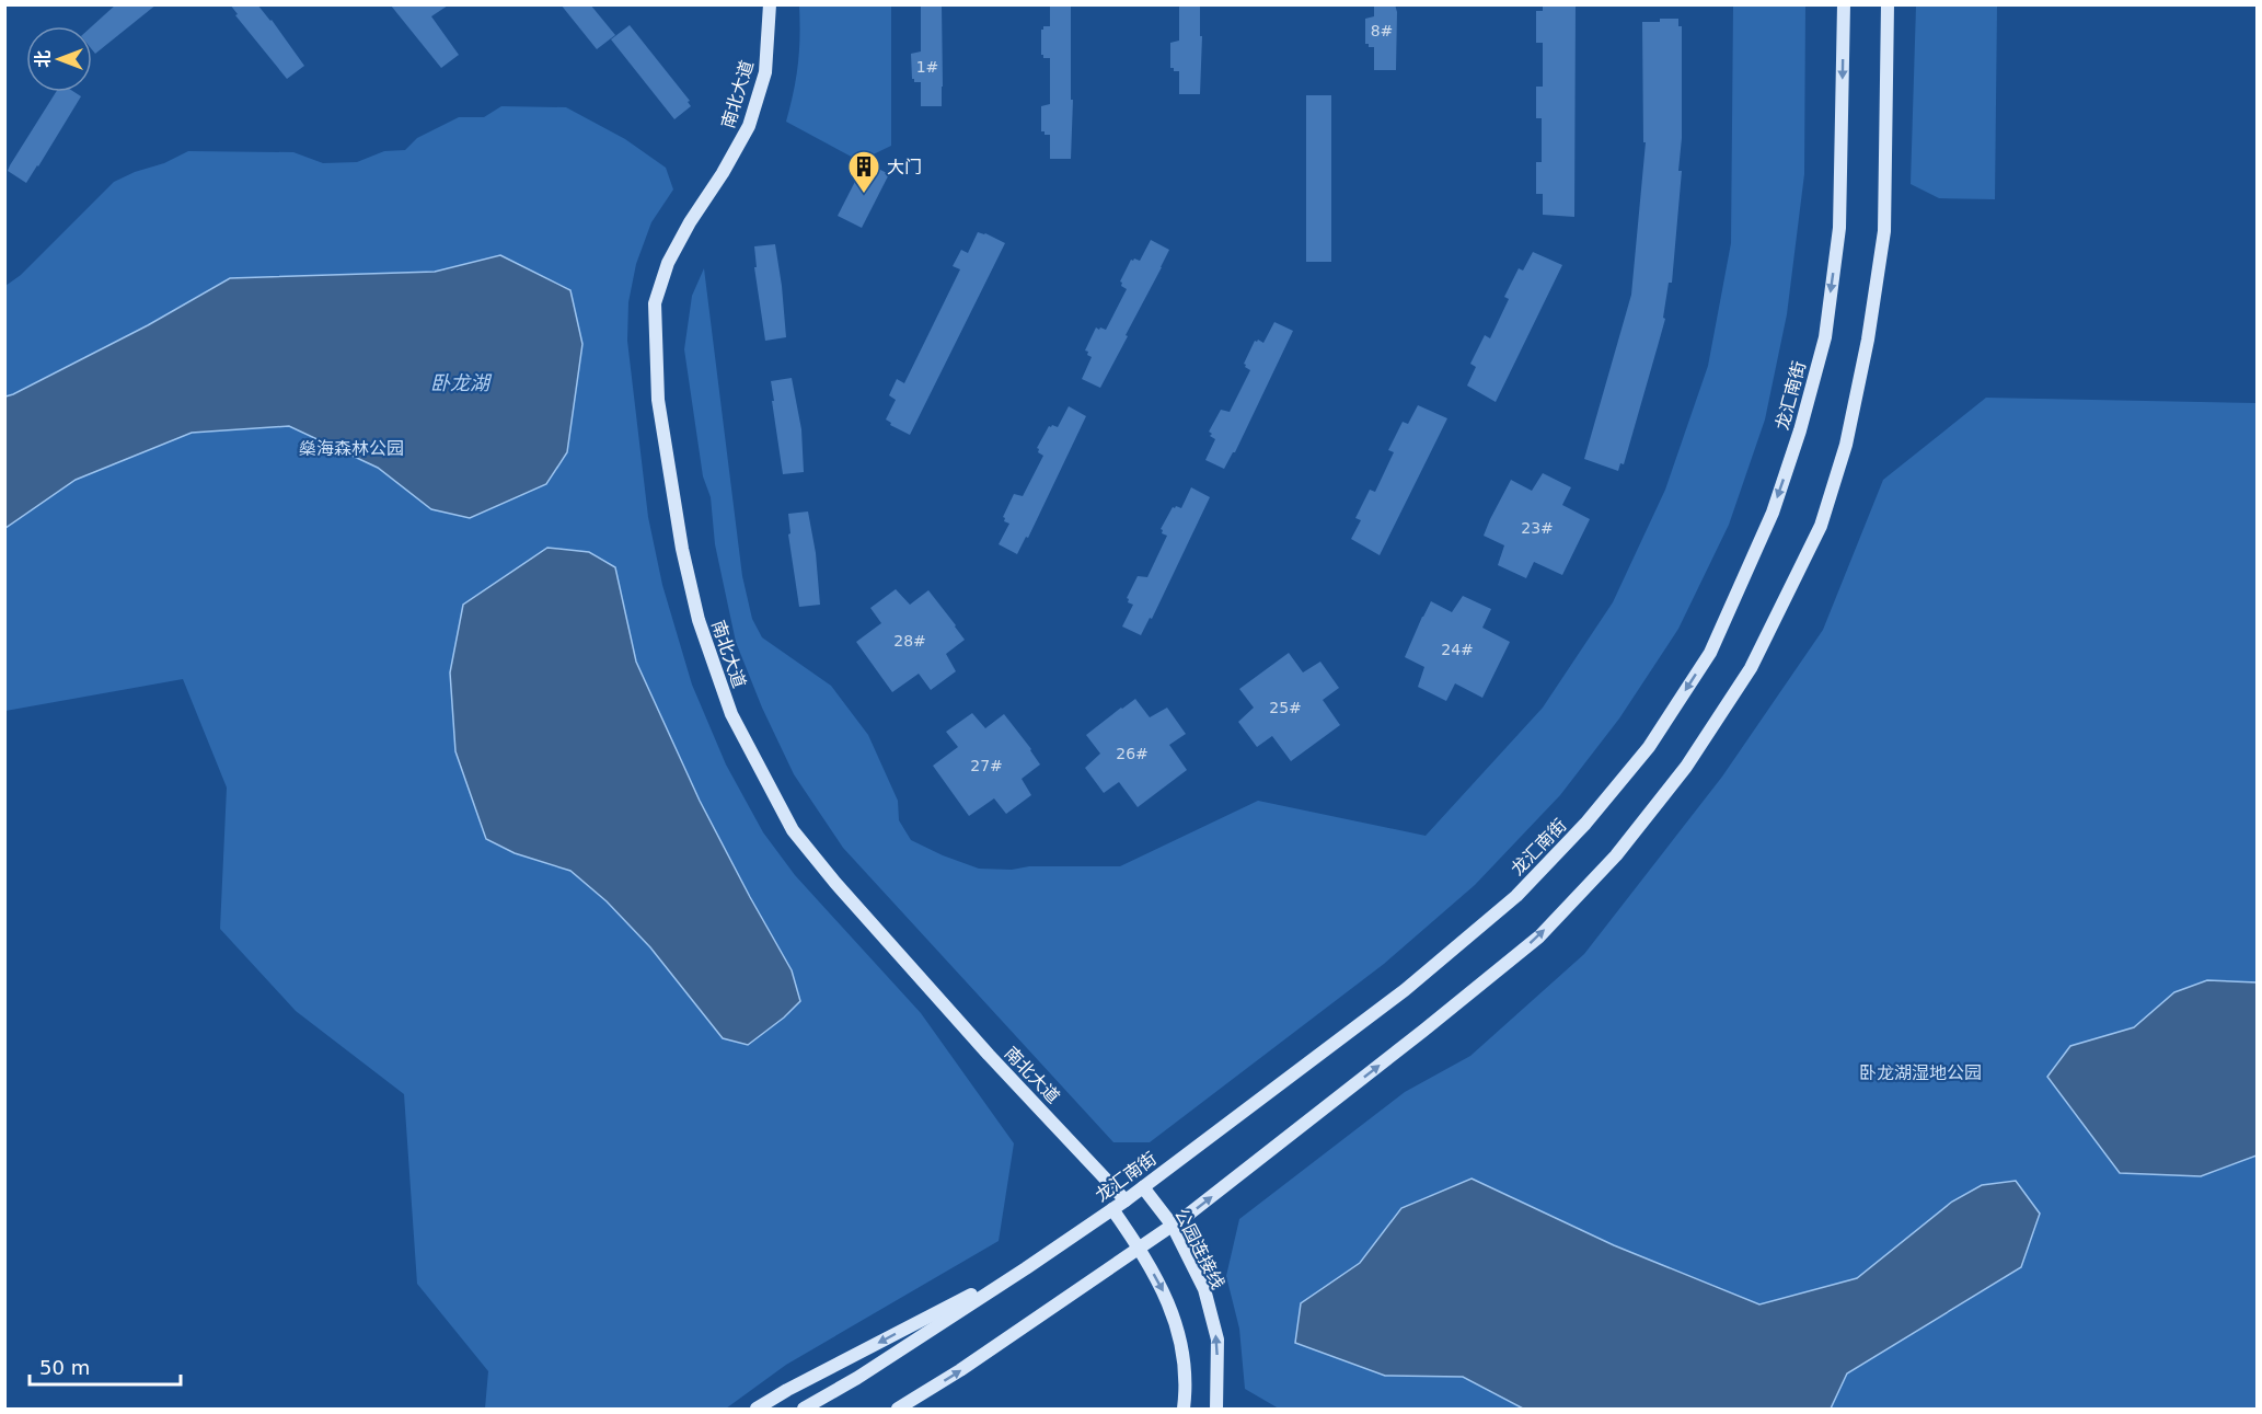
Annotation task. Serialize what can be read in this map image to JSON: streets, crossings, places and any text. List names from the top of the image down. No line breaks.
{"streets":{"main road":["南北大道","龙汇南街","公园连接线"]},"crossings":[["南北大道","龙汇南街"],["龙汇南街","公园连接线"]],"water":["卧龙湖"],"parks":["燊海森林公园","卧龙湖湿地公园"],"places":{"building":["大门"]},"house_numbers":["8#","1#","23#","28#","24#","25#","26#","27#"],"scale_bar":"50 m","north":"left"}
